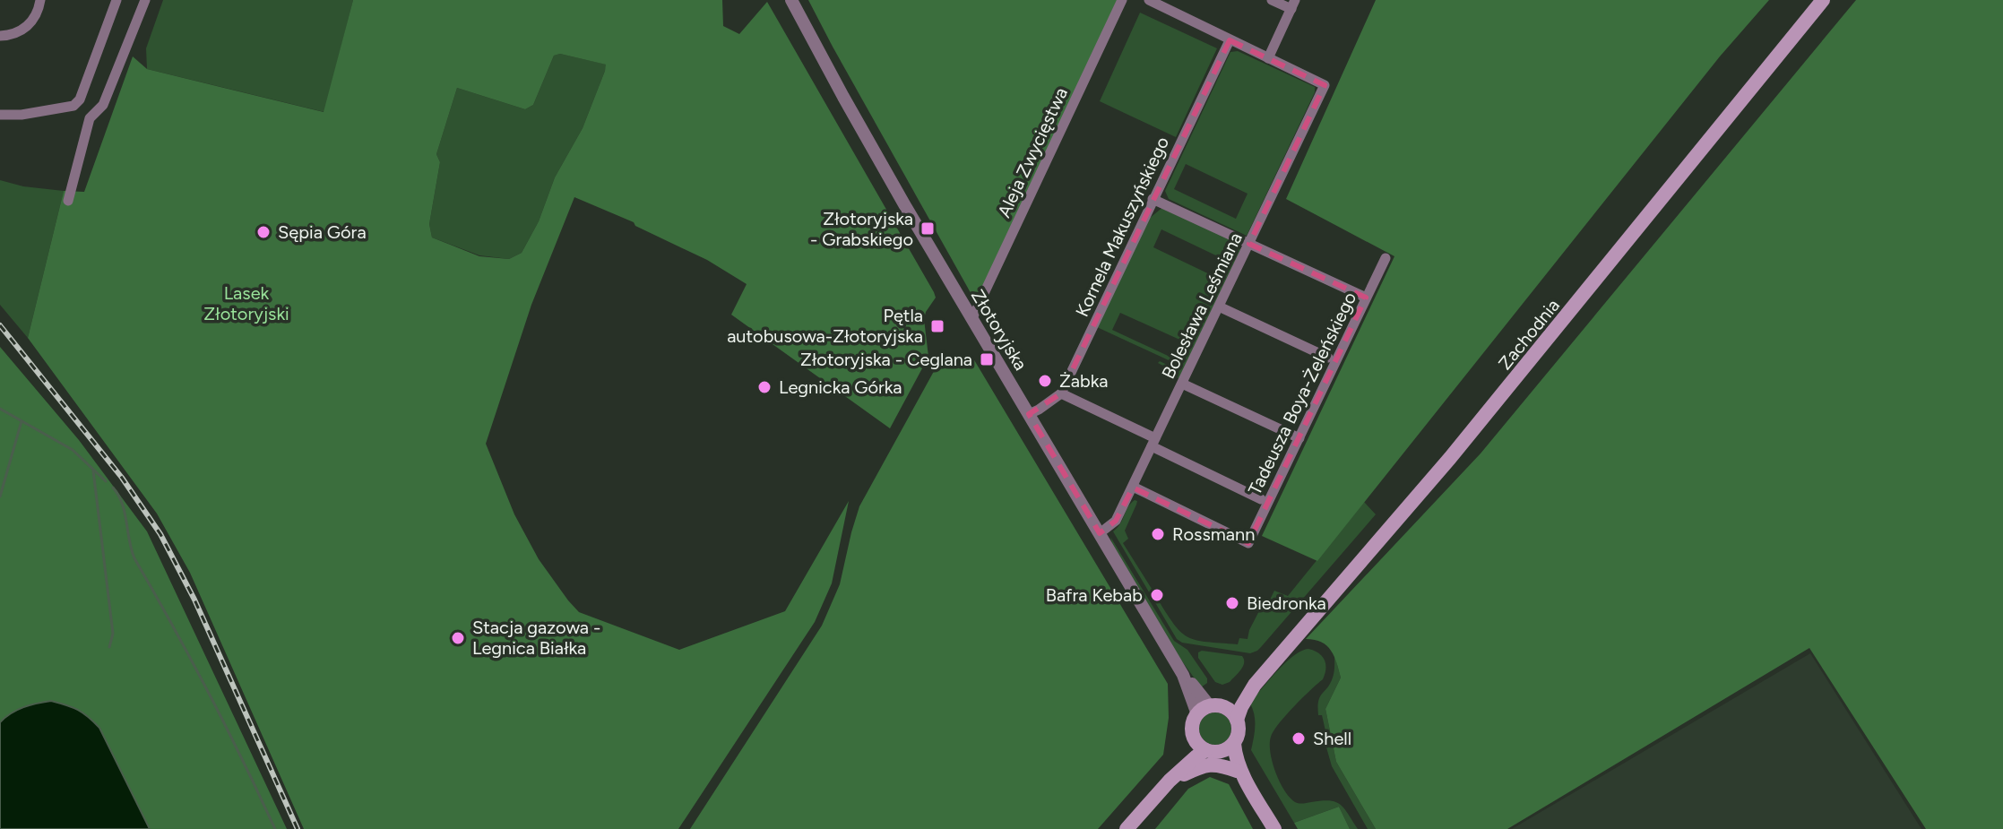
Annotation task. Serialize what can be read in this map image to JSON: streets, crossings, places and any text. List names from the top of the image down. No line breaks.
{"streets":{"main road":["Zachodnia"],"street":["Aleja Zwycięstwa","Kornela Makuszyńskiego","Bolesława Leśmiana","Złotoryjska","Tadeusza Boya-Żeleńskiego"]},"crossings":[["Aleja Zwycięstwa","Złotoryjska"],["Bolesława Leśmiana","Złotoryjska"],["Bolesława Leśmiana","Tadeusza Boya-Żeleńskiego"],["Złotoryjska","Zachodnia"]],"parks":["Lasek Złotoryjski"],"places":{"transit":["Złotoryjska - Grabskiego","Pętla autobusowa-Złotoryjska","Złotoryjska - Ceglana"],"other":["Sępia Góra","Żabka","Legnicka Górka","Rossmann","Bafra Kebab","Biedronka","Stacja gazowa - Legnica Białka","Shell"]}}
